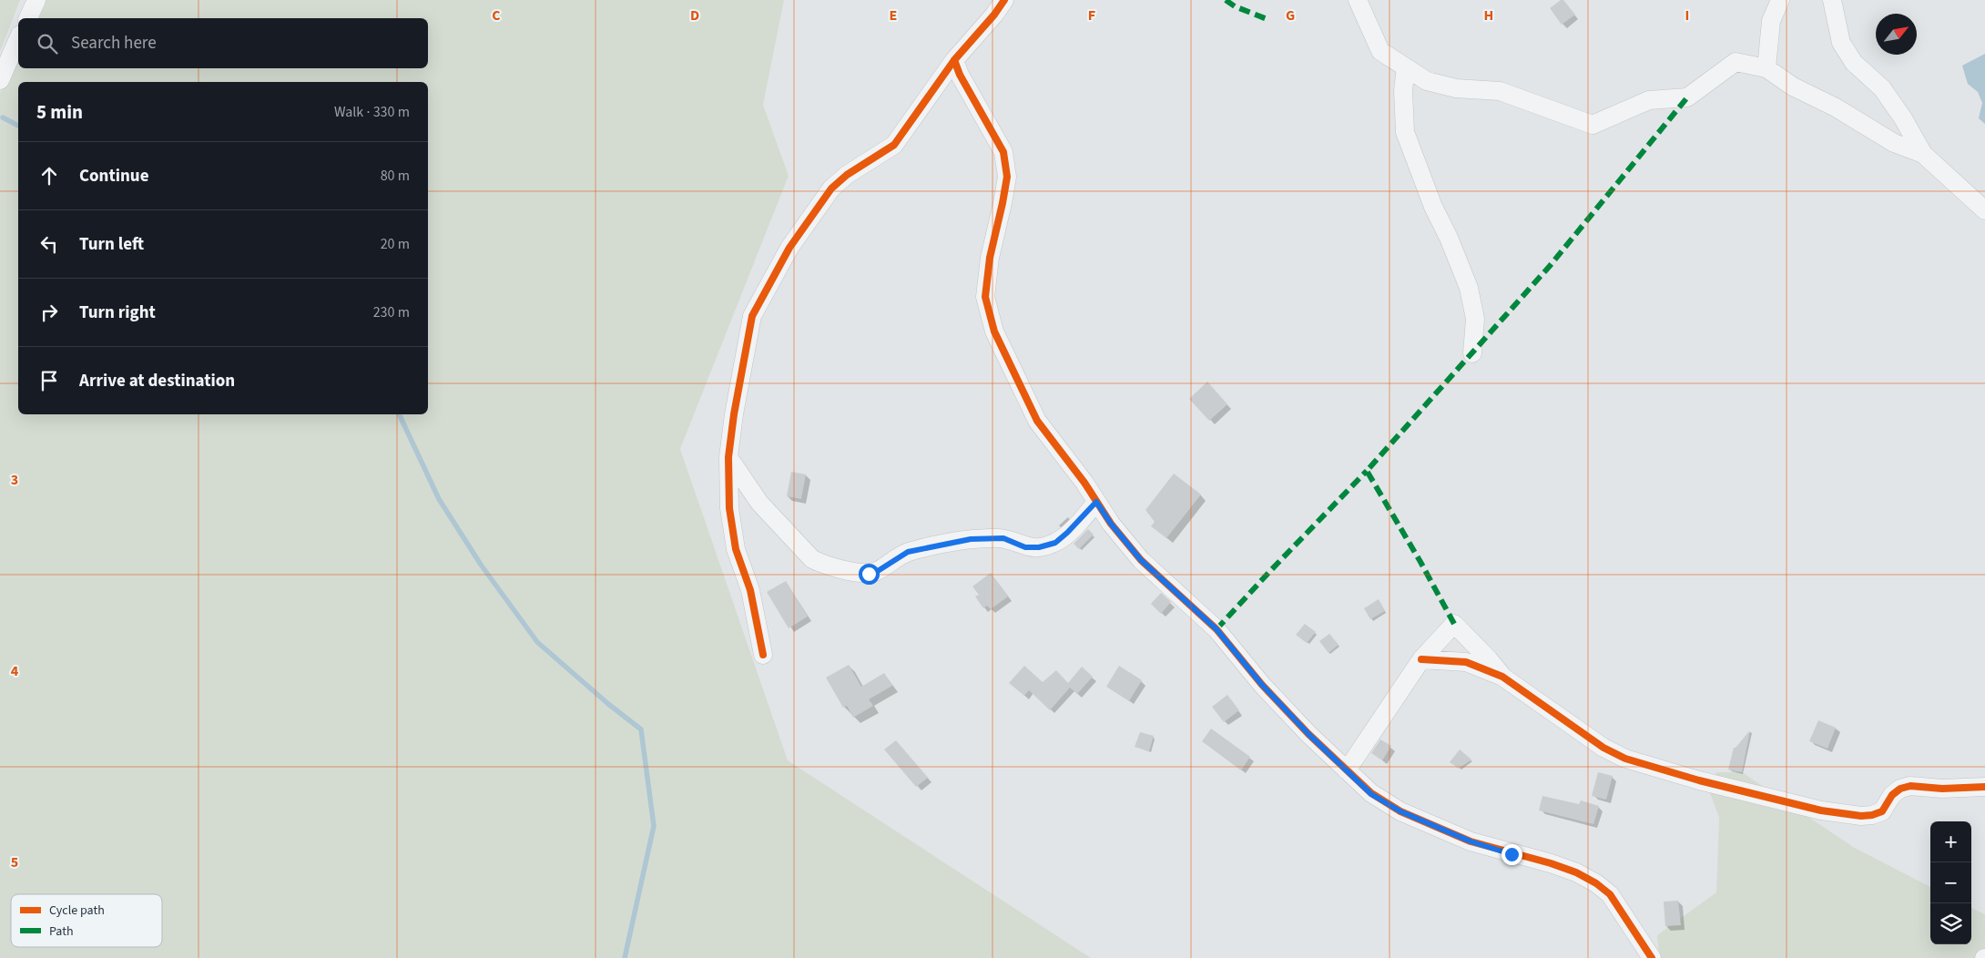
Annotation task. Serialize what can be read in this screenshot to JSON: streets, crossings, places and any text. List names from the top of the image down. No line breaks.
{"legend":["Cycle path","Path"],"north":"top right","page":{"search":"Search here","heading":["5 min","Walk · 330 m"],"list":[["Continue","80 m"],["Turn left","20 m"],["Turn right","230 m"],"Arrive at destination"],"map_buttons":["+","−"]},"grid":{"columns":["C","D","E","F","G","H","I"],"rows":["3","4","5"]}}
